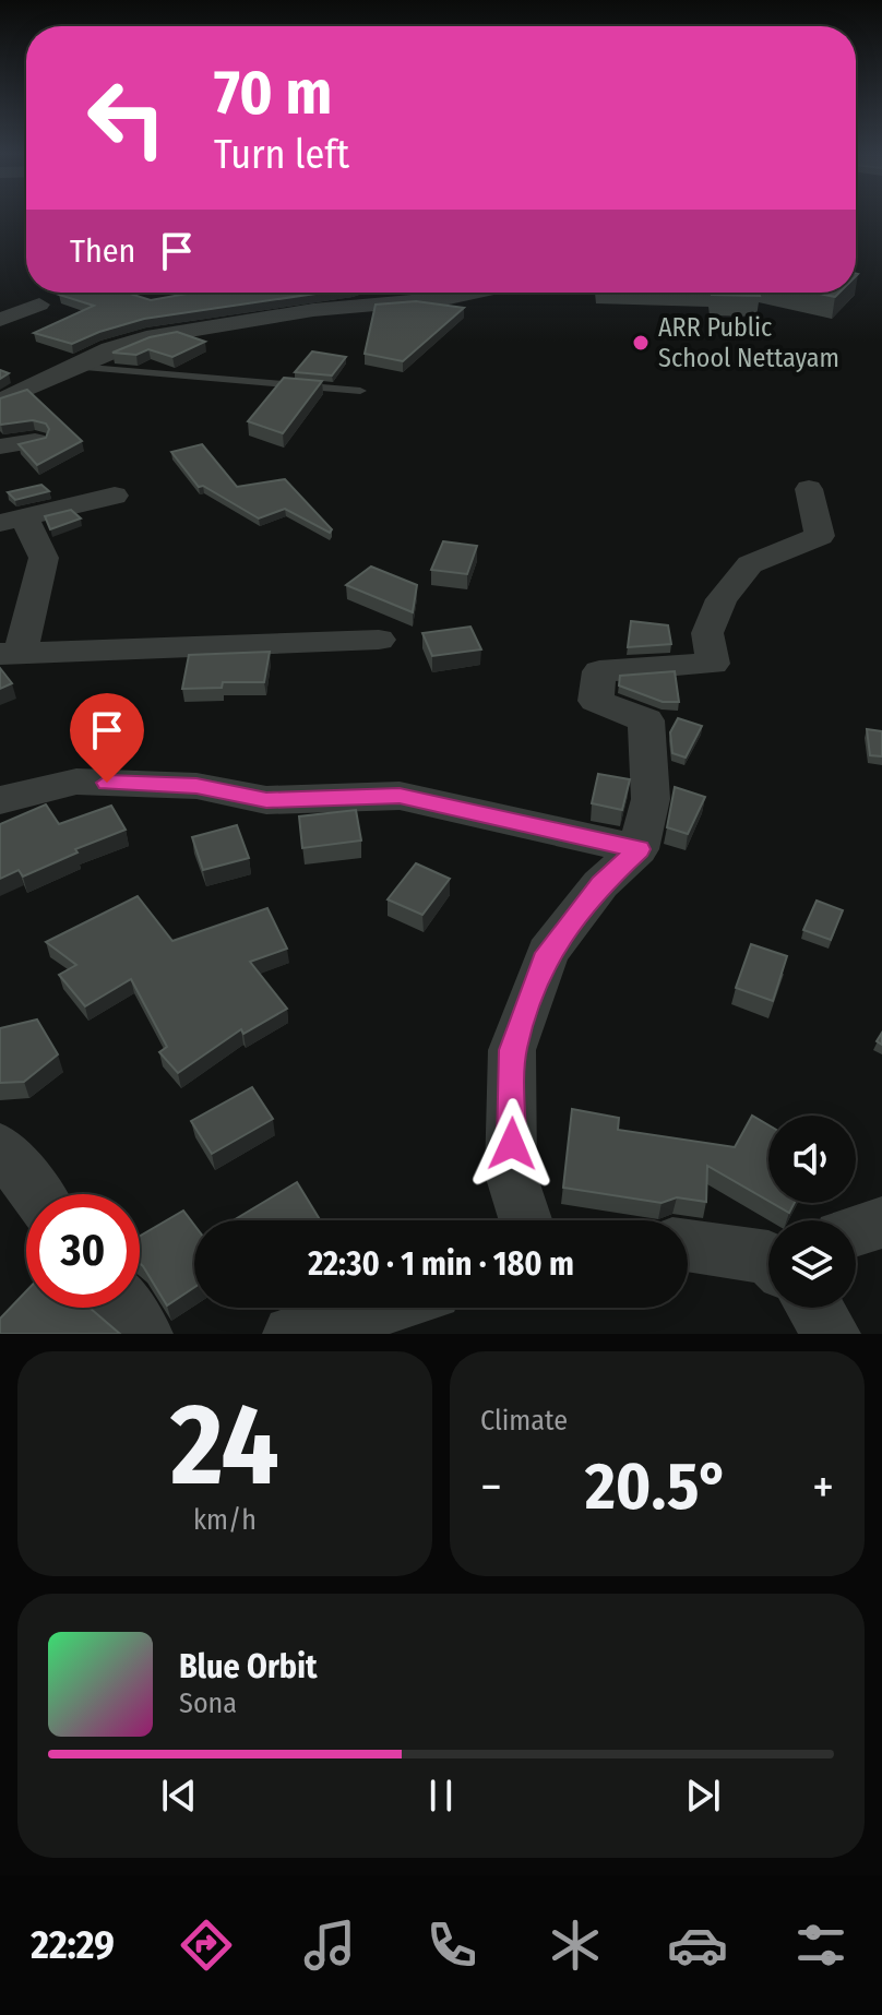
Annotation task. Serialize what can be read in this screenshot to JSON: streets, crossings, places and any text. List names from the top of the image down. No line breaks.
{"places":["ARR Public School Nettayam"],"page":{"turn":["70 m","Turn left"],"then":"Then","limit":"30","trip":"22:30 · 1 min · 180 m","tile":[["24","km/h"],"Climate"],"heat":["−","20.5°","+"],"song":["Blue Orbit","Sona"],"tabs":"22:29"}}
